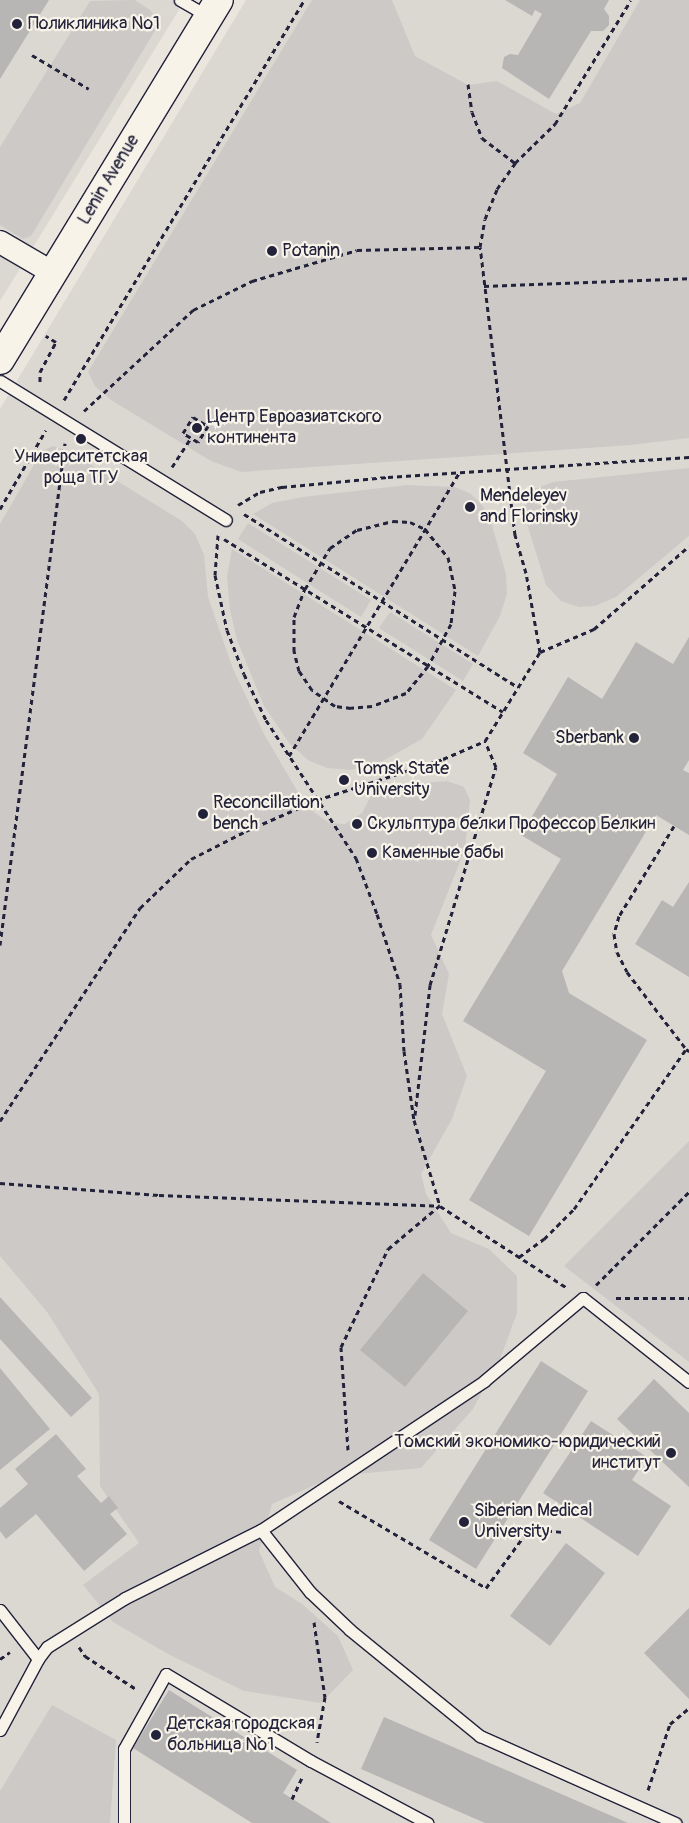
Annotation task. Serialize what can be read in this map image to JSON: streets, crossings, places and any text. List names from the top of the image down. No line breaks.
{"streets":{"main road":["Lenin Avenue"]},"places":["Поликлиника №1","Potanin","Центр Евроазиатского континента","Университетская роща ТГУ","Mendeleyev and Florinsky","Sberbank","Tomsk State University","Reconcillation bench","Скульптура белки Профессор Белкин","Каменные бабы","Томский экономико-юридический институт","Siberian Medical University","Детская городская больница №1"]}
